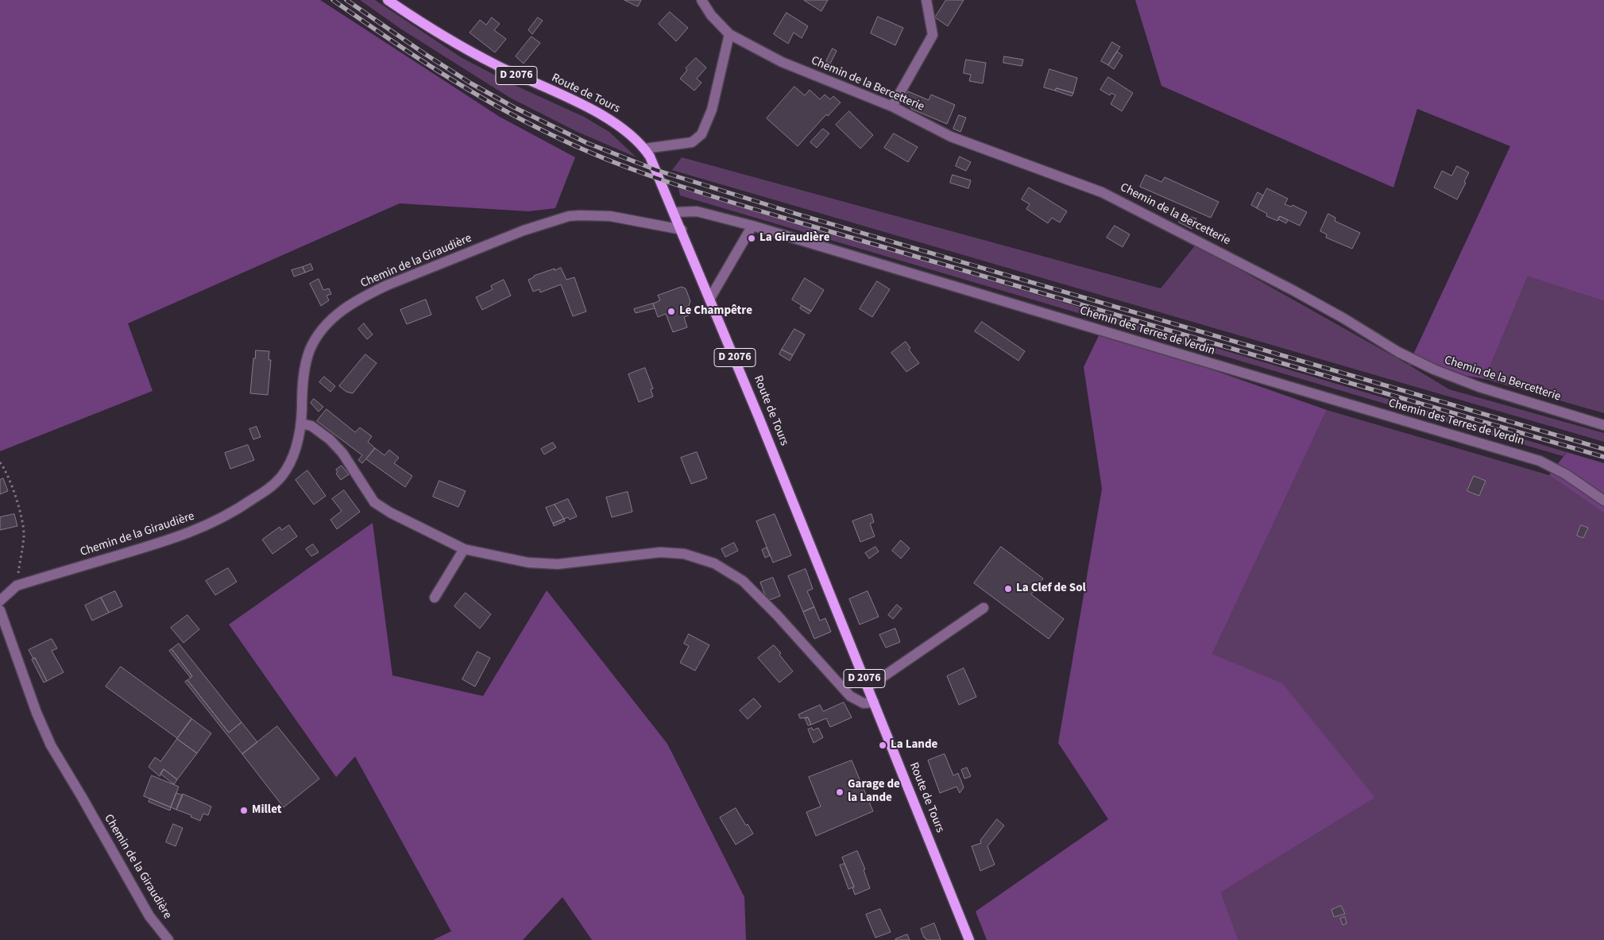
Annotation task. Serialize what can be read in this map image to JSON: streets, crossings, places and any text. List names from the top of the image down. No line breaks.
{"streets":{"main road":["D 2076","Route de Tours"],"street":["Chemin de la Bercetterie","Chemin de la Giraudière","Chemin des Terres de Verdin"]},"crossings":[["Route de Tours","Chemin de la Giraudière"],["Route de Tours","Chemin des Terres de Verdin"]],"places":["La Giraudière","Le Champêtre","La Clef de Sol","La Lande","Garage de la Lande","Millet"]}
